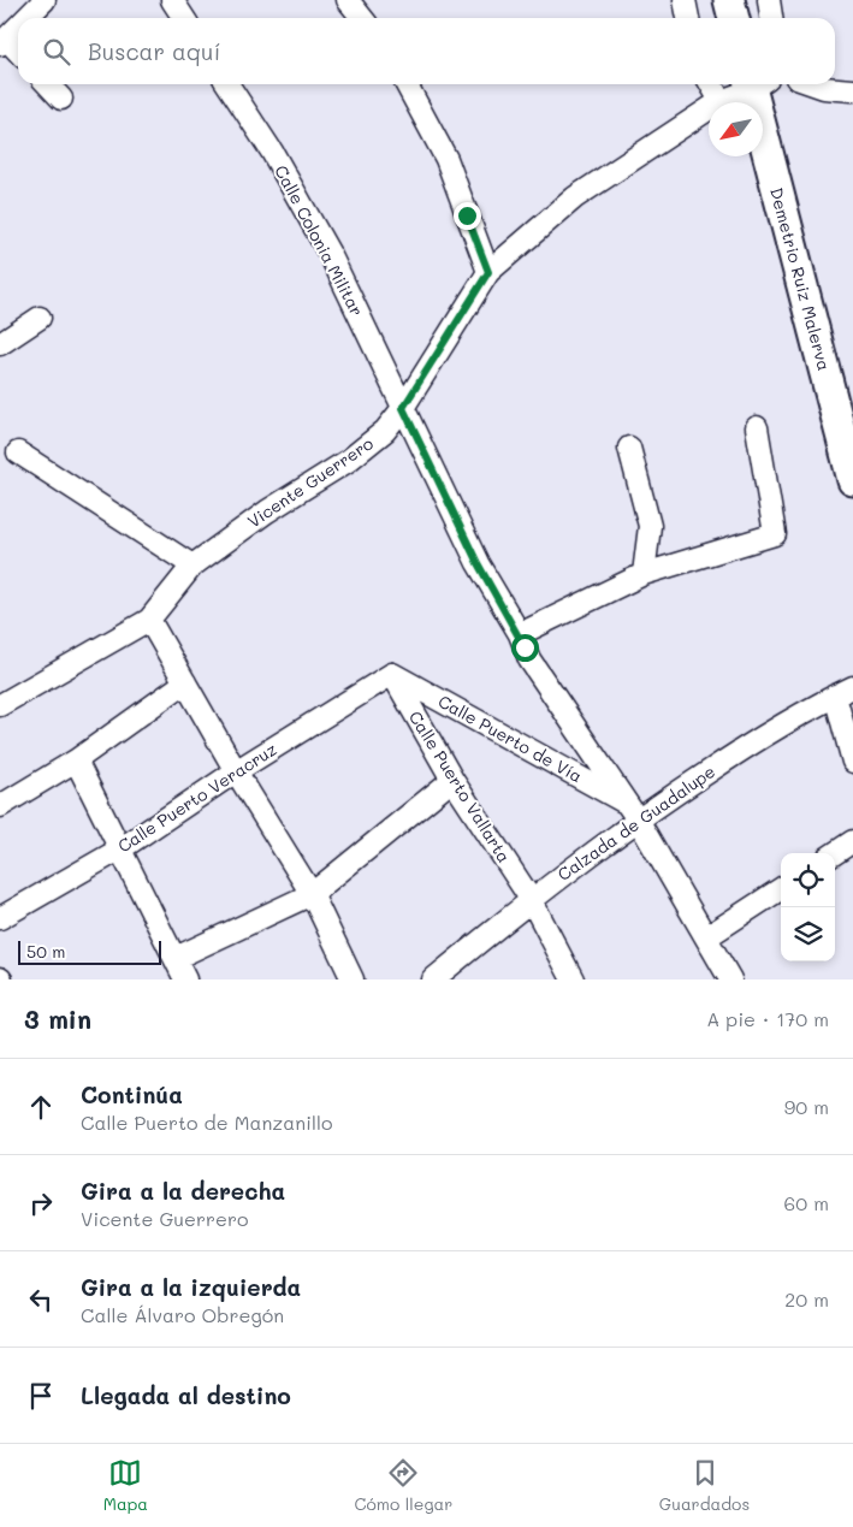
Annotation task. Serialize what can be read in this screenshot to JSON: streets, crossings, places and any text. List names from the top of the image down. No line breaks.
{"streets":{"main road":["Demetrio Ruiz Malerva"],"street":["Calle Colonia Militar","Vicente Guerrero","Calle Puerto de Vía","Calle Puerto Vallarta","Calle Puerto Veracruz","Calzada de Guadalupe"]},"crossings":[["Calle Colonia Militar","Vicente Guerrero"],["Calle Colonia Militar","Calle Puerto de Vía"],["Calle Colonia Militar","Calzada de Guadalupe"],["Calle Puerto de Vía","Calle Puerto Vallarta"],["Calle Puerto de Vía","Calle Puerto Veracruz"],["Calle Puerto de Vía","Calzada de Guadalupe"],["Calle Puerto Vallarta","Calle Puerto Veracruz"],["Calle Puerto Vallarta","Calzada de Guadalupe"]],"scale_bar":"50 m","north":"bottom left","page":{"search":"Buscar aquí","scale":"50 m","heading":["3 min","A pie · 170 m"],"list":[["Continúa","Calle Puerto de Manzanillo","90 m"],["Gira a la derecha","Vicente Guerrero","60 m"],["Gira a la izquierda","Calle Álvaro Obregón","20 m"],"Llegada al destino"],"nav":["Mapa","Cómo llegar","Guardados"]}}
